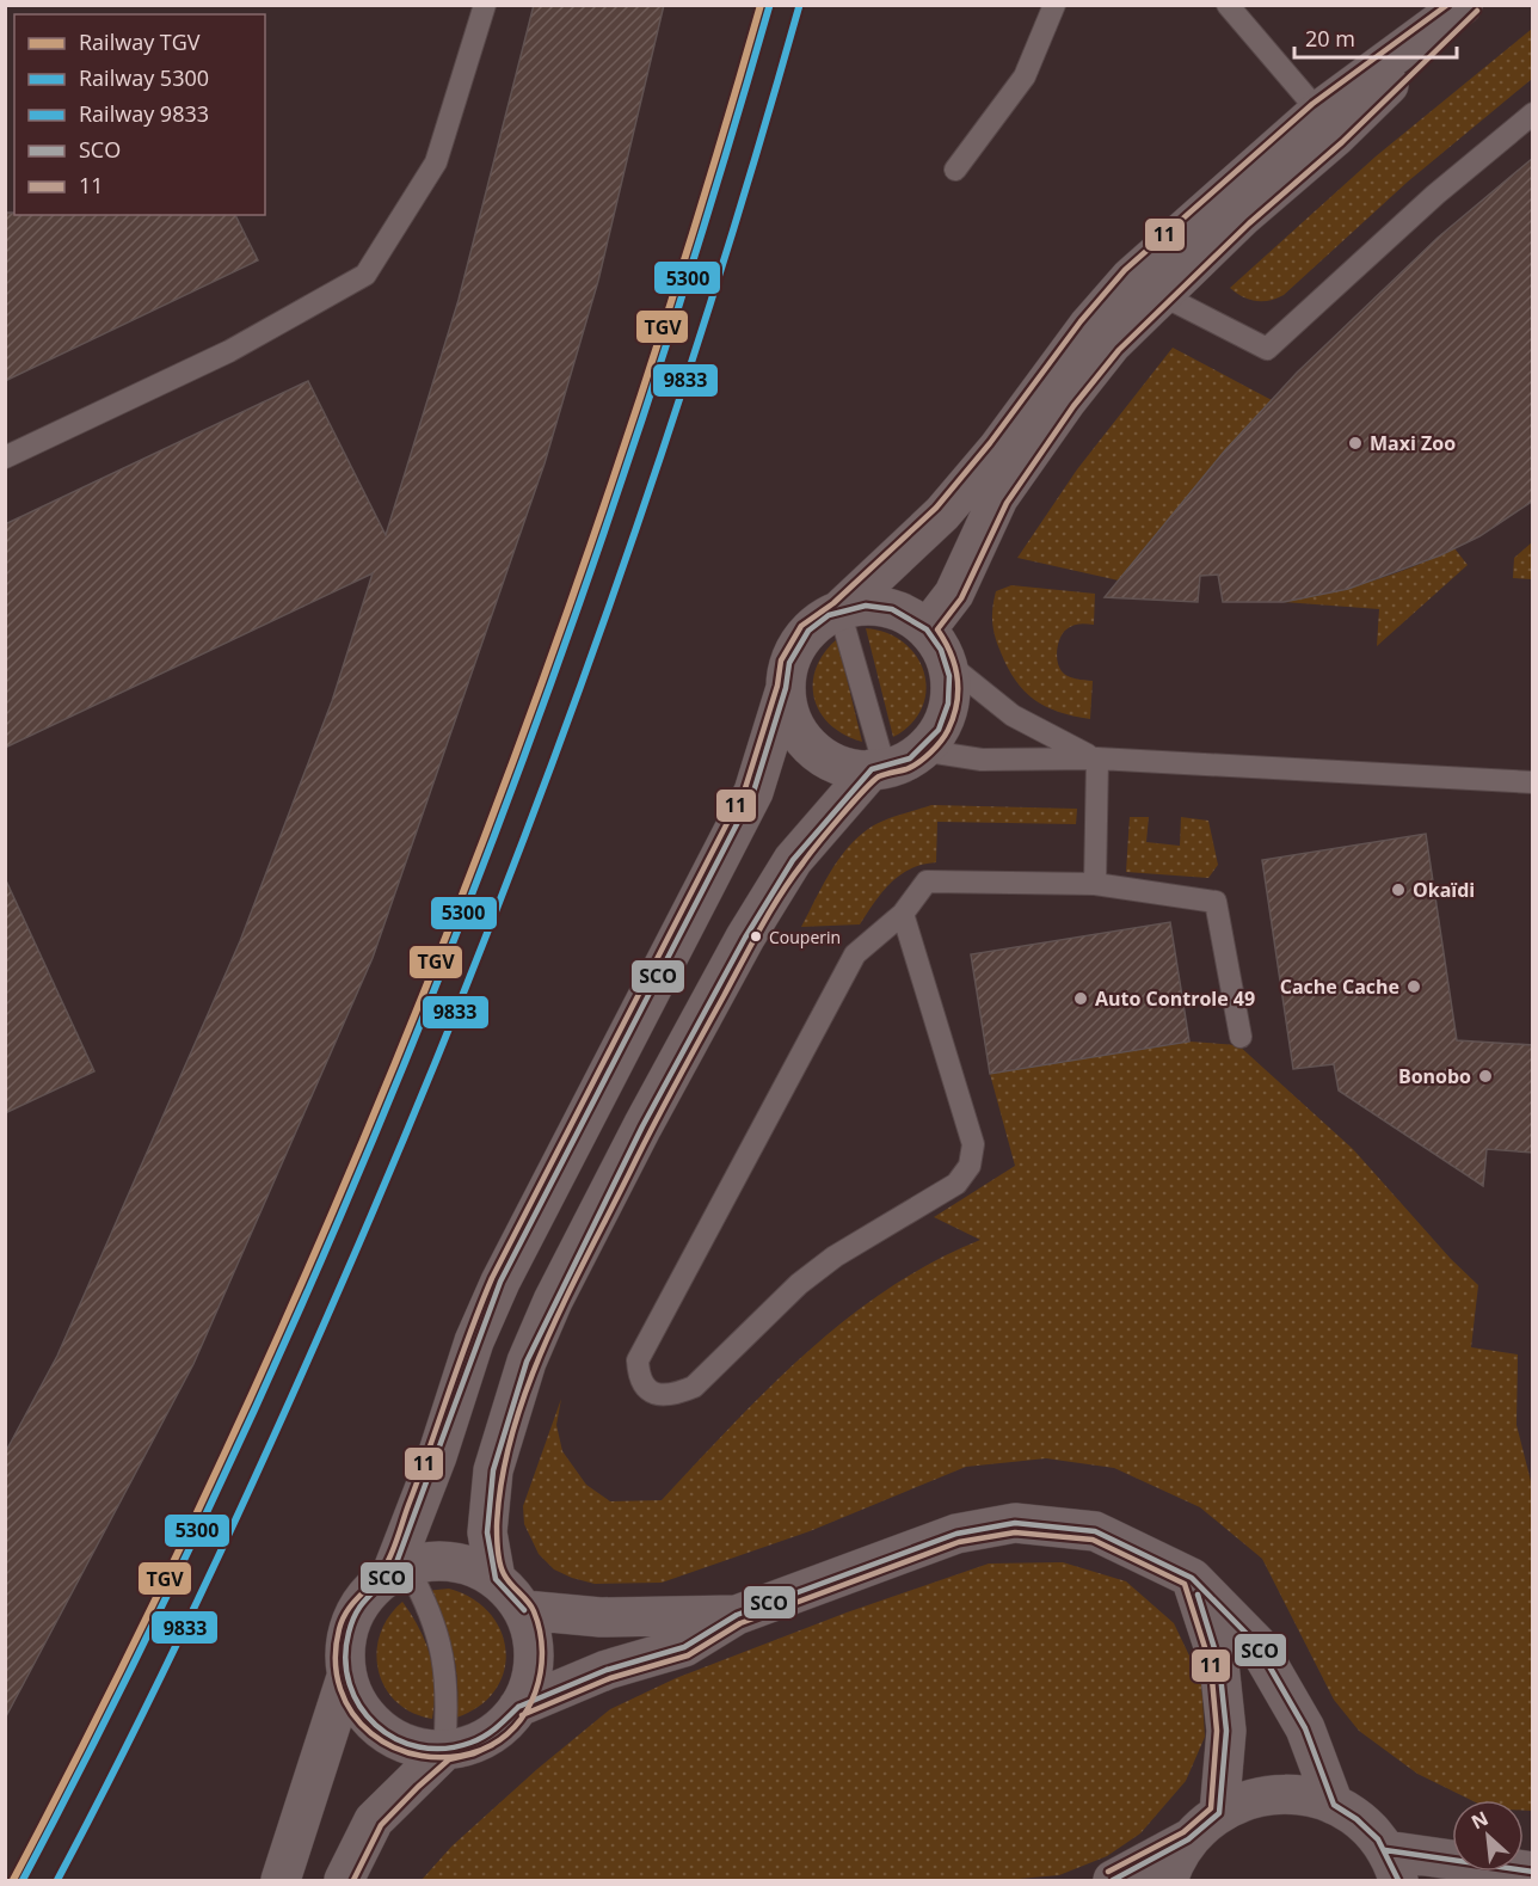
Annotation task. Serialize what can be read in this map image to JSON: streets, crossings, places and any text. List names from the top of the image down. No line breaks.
{"places":["Maxi Zoo","Okaïdi","Couperin","Cache Cache","Auto Controle 49","Bonobo"],"lines":["rail line TGV","transit line 11","rail line 5300","rail line 9833","transit line SCO"],"legend":["Railway TGV","Railway 5300","Railway 9833","SCO","11"],"scale_bar":"20 m","north":"top left"}
